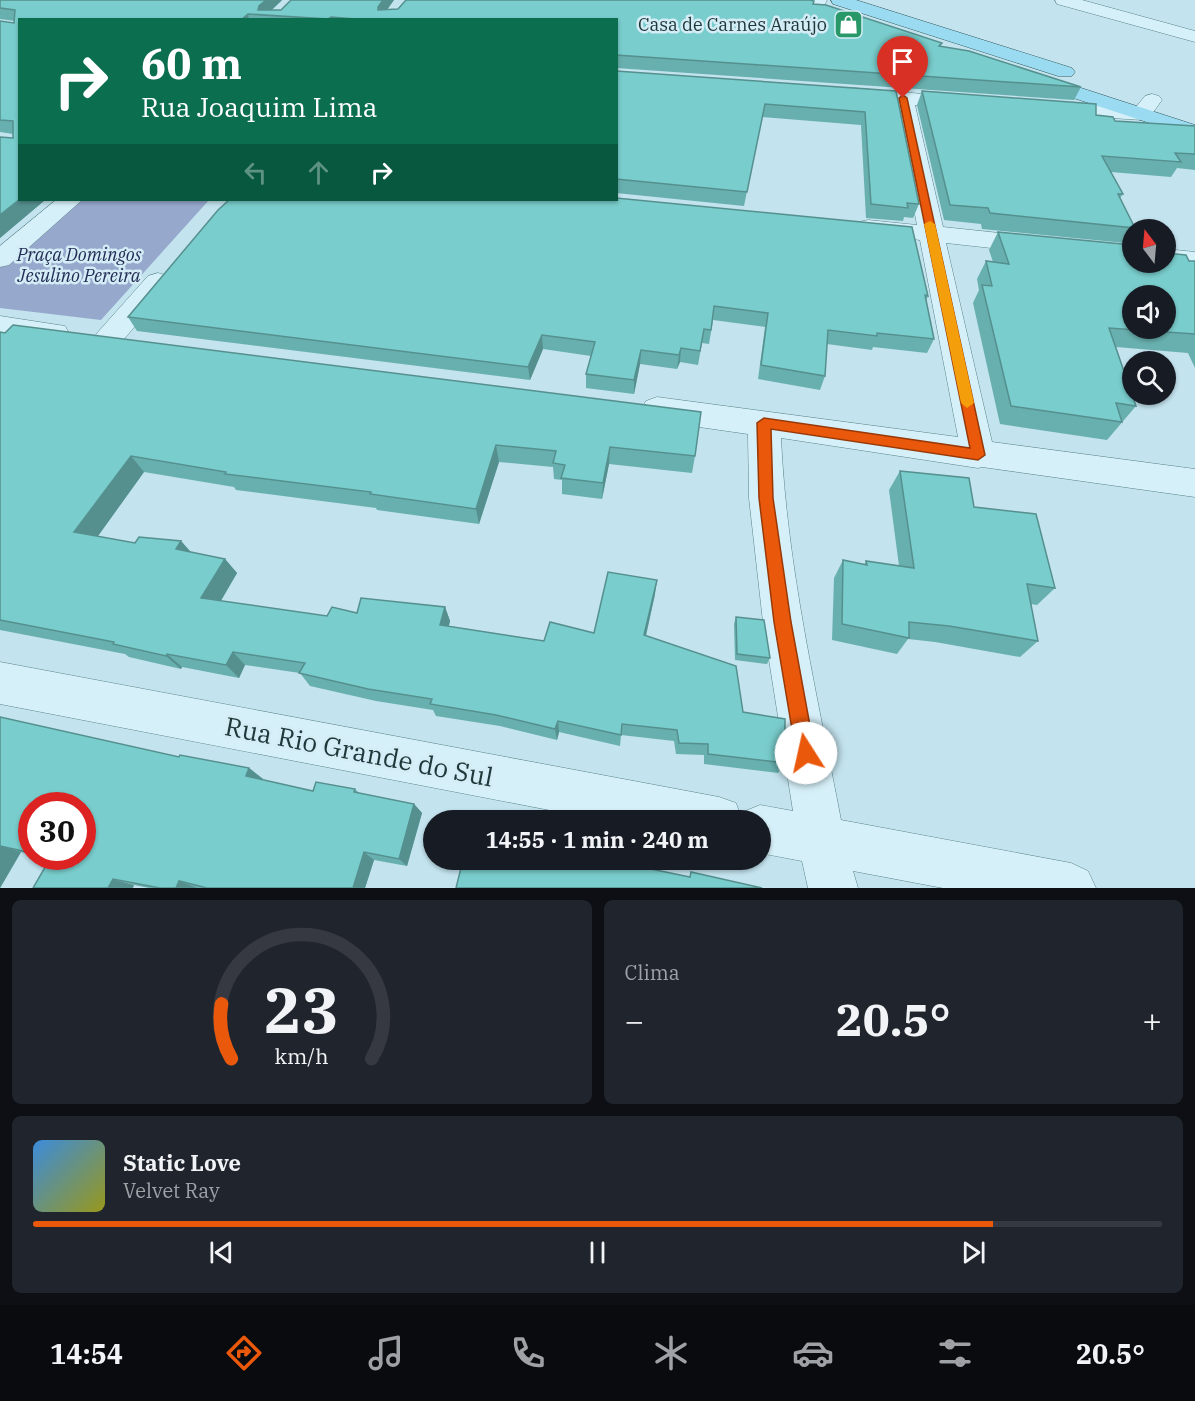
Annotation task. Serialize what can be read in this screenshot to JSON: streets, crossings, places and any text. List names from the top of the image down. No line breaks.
{"streets":{"street":["Rua Rio Grande do Sul"]},"parks":["Praça Domingos Jesulino Pereira"],"places":{"shop":["Casa de Carnes Araújo"]},"north":"top","page":{"turn":["60 m","Rua Joaquim Lima"],"limit":"30","trip":"14:55 · 1 min · 240 m","tile":"Clima","heat":["−","20.5°","+"],"song":["Static Love","Velvet Ray"],"tabs":["14:54","20.5°"],"gauge":["23","km/h"]}}
